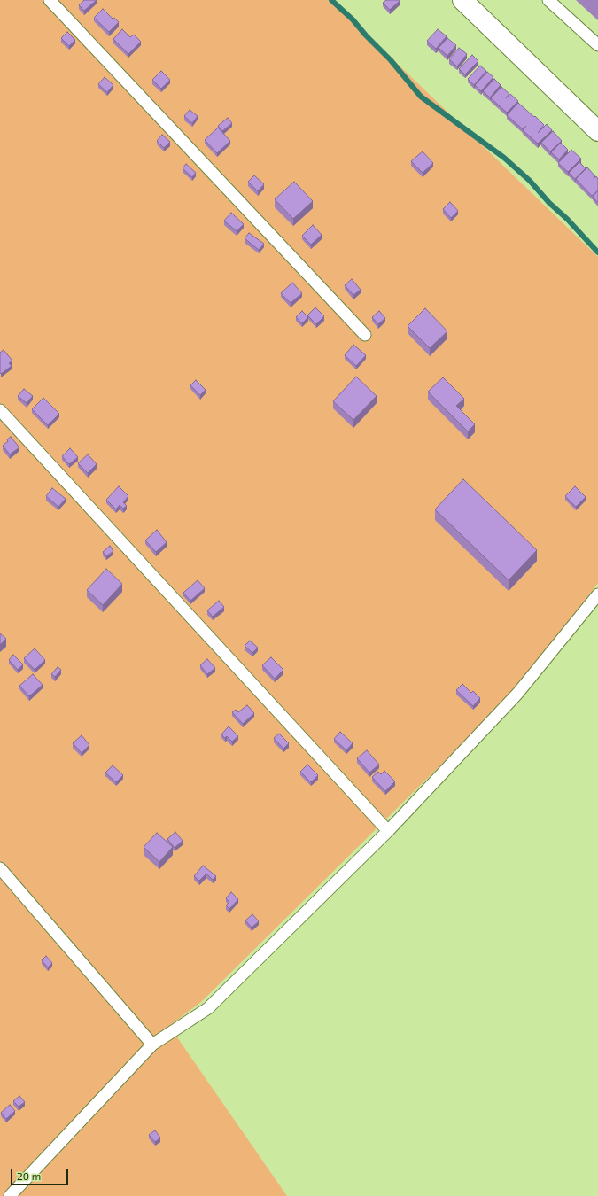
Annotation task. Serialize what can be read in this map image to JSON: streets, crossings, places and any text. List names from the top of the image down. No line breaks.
{"scale_bar":"20 m"}
